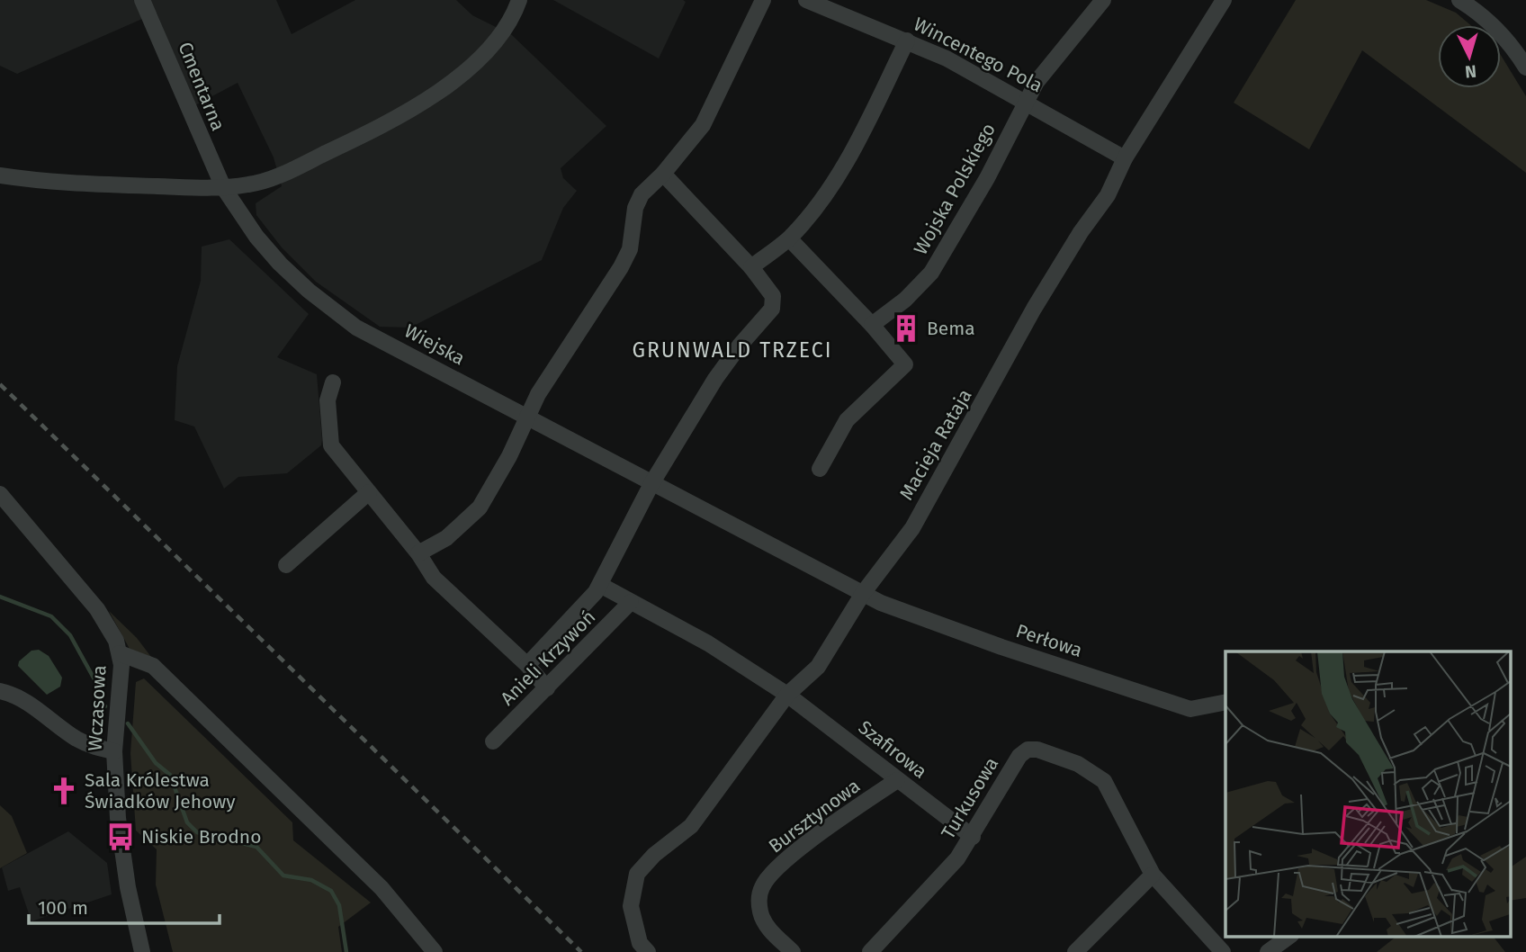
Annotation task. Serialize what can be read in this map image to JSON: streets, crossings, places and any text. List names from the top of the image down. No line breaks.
{"streets":{"street":["Wincentego Pola","Cmentarna","Wojska Polskiego","Wiejska","Macieja Rataja","Perłowa","Anieli Krzywoń","Wczasowa","Szafirowa","Turkusowa","Bursztynowa"]},"crossings":[["Wincentego Pola","Wojska Polskiego"],["Wincentego Pola","Macieja Rataja"],["Cmentarna","Wiejska"],["Wiejska","Macieja Rataja"],["Wiejska","Perłowa"],["Macieja Rataja","Perłowa"],["Macieja Rataja","Anieli Krzywoń"],["Macieja Rataja","Szafirowa"],["Anieli Krzywoń","Szafirowa"],["Szafirowa","Turkusowa"],["Szafirowa","Bursztynowa"]],"districts":["GRUNWALD TRZECI"],"places":{"building":["Bema"],"church":["Sala Królestwa Świadków Jehowy"],"bus stop":["Niskie Brodno"]},"scale_bar":"100 m","north":"bottom"}
